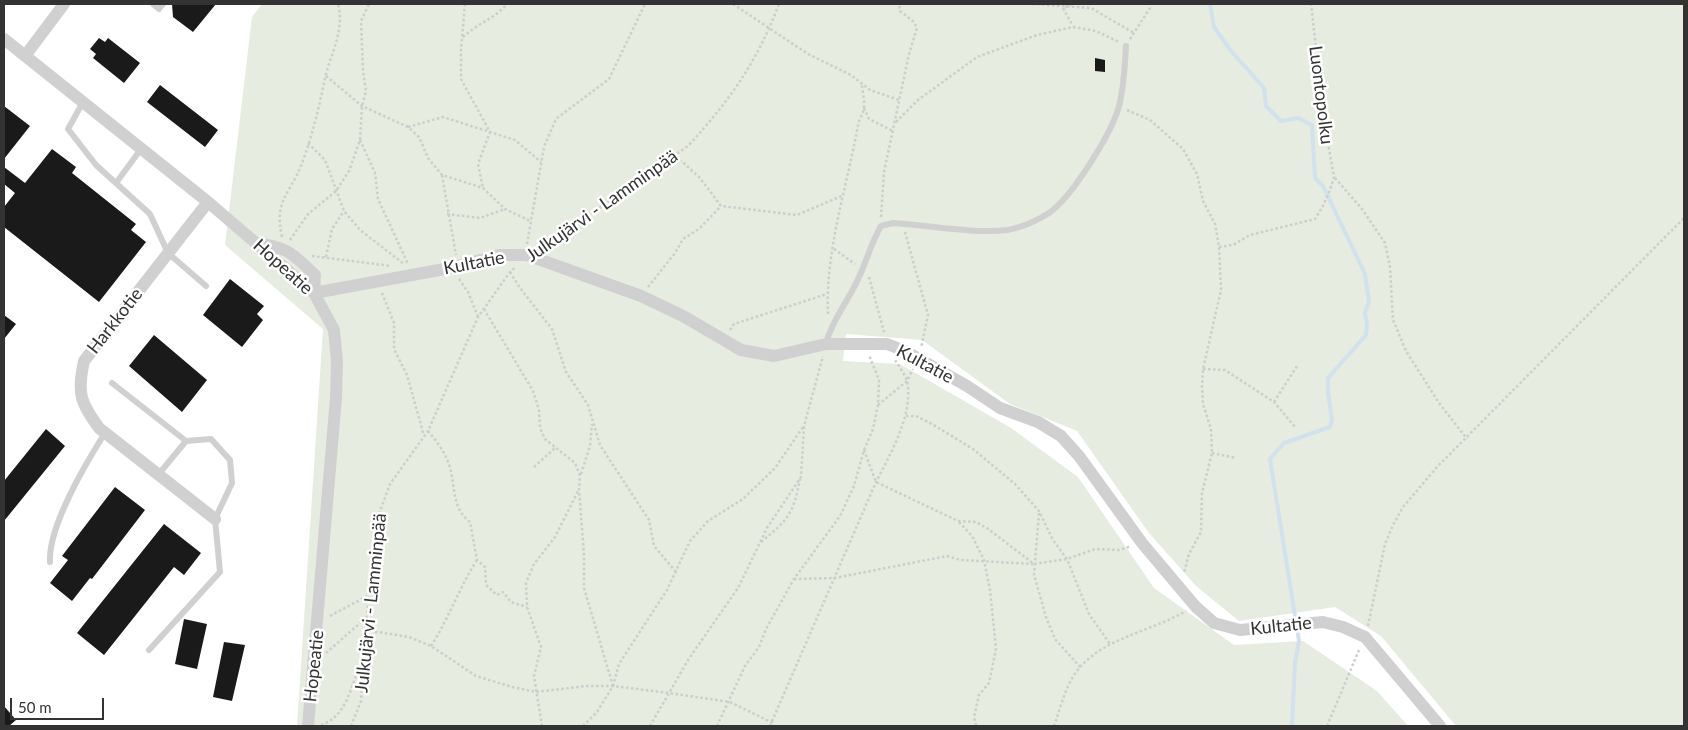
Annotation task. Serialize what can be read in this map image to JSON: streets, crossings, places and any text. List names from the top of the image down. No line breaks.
{"streets":{"street":["Kultatie","Hopeatie","Harkkotie"],"path":["Luontopolku","Julkujärvi - Lamminpää"]},"crossings":[["Julkujärvi - Lamminpää","Kultatie"],["Kultatie","Hopeatie"],["Hopeatie","Harkkotie"]],"scale_bar":"50 m"}
